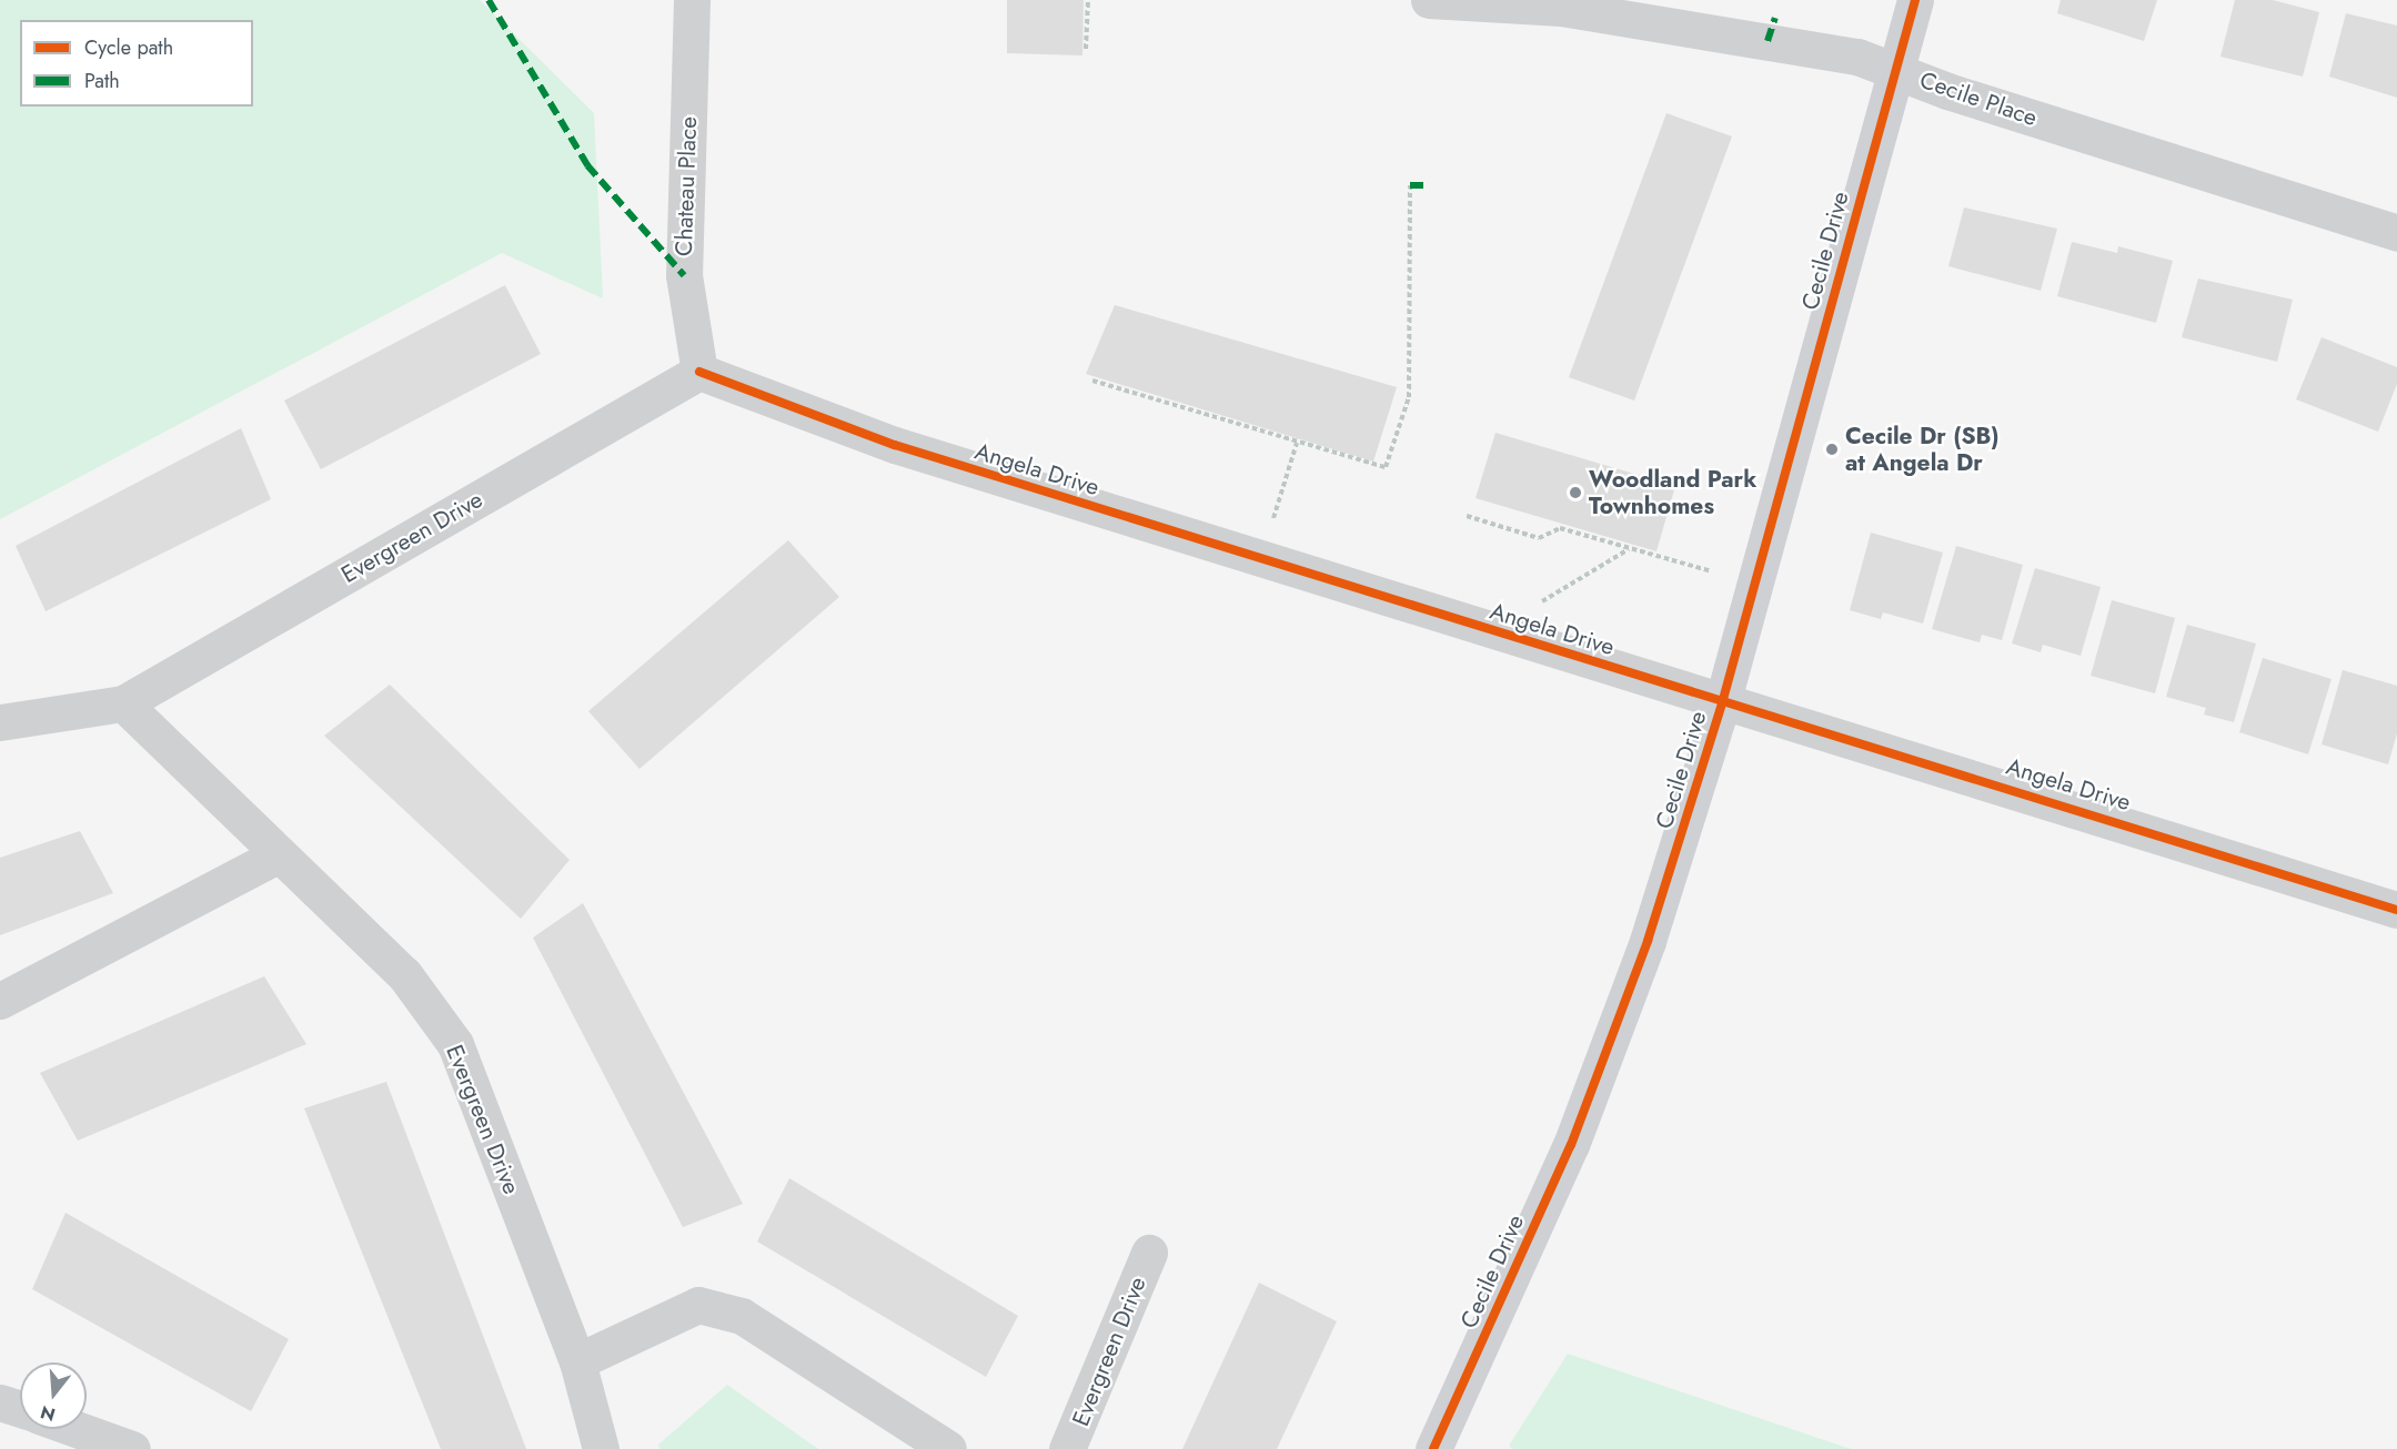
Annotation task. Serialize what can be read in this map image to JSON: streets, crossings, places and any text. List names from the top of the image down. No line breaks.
{"streets":{"street":["Cecile Place","Chateau Place","Cecile Drive","Angela Drive","Evergreen Drive"]},"crossings":[["Cecile Place","Cecile Drive"],["Chateau Place","Angela Drive"],["Chateau Place","Evergreen Drive"],["Cecile Drive","Angela Drive"],["Angela Drive","Evergreen Drive"]],"places":["Cecile Dr (SB) at Angela Dr","Woodland Park Townhomes"],"legend":["Cycle path","Path"],"north":"bottom"}
